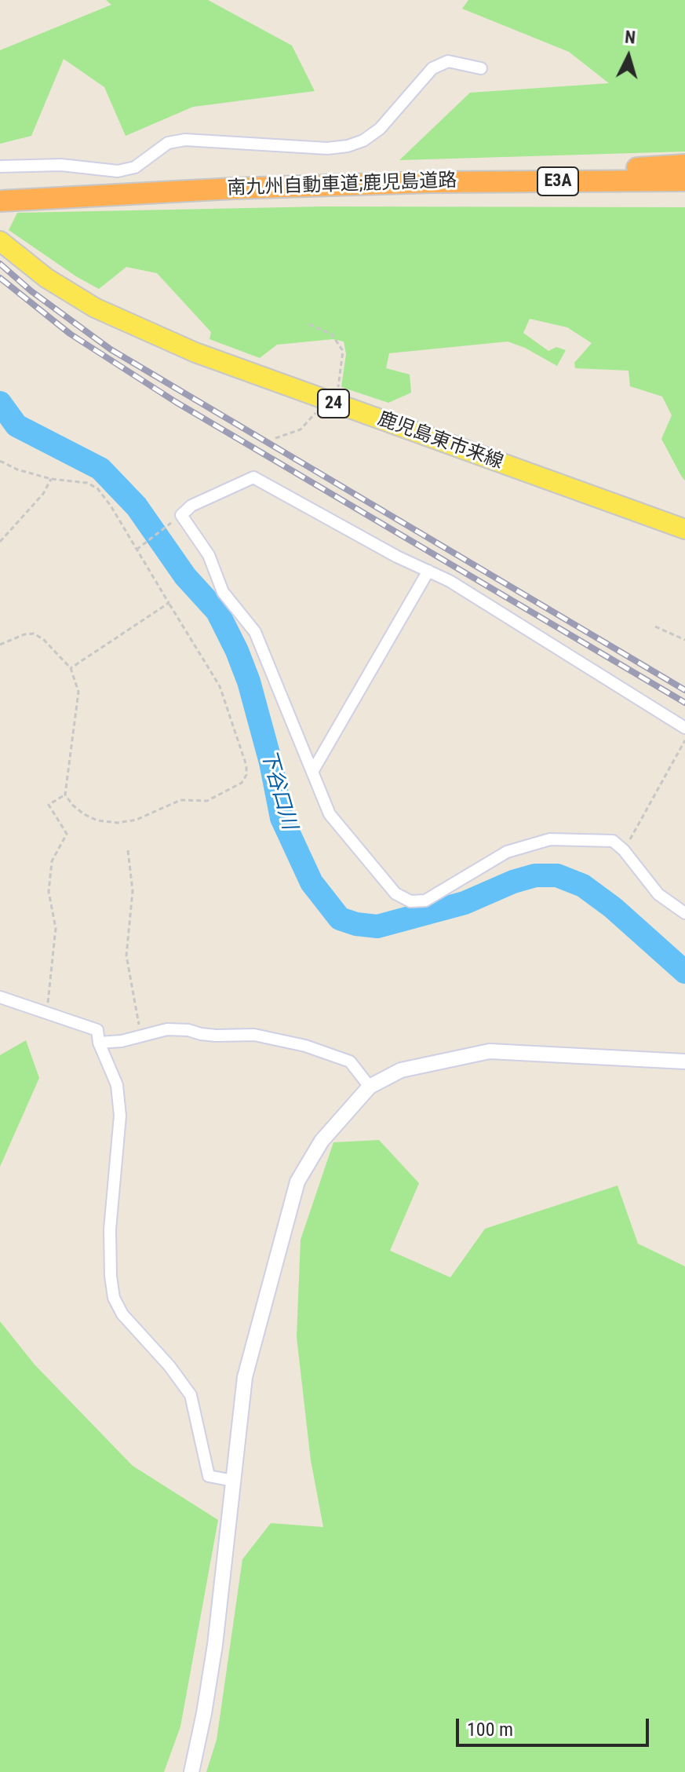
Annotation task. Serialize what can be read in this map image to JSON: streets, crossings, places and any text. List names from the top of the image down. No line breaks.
{"streets":{"highway":["E3A","南九州自動車道;鹿児島道路"],"main road":["24","鹿児島東市来線"]},"water":["下谷口川"],"scale_bar":"100 m","north":"top"}
